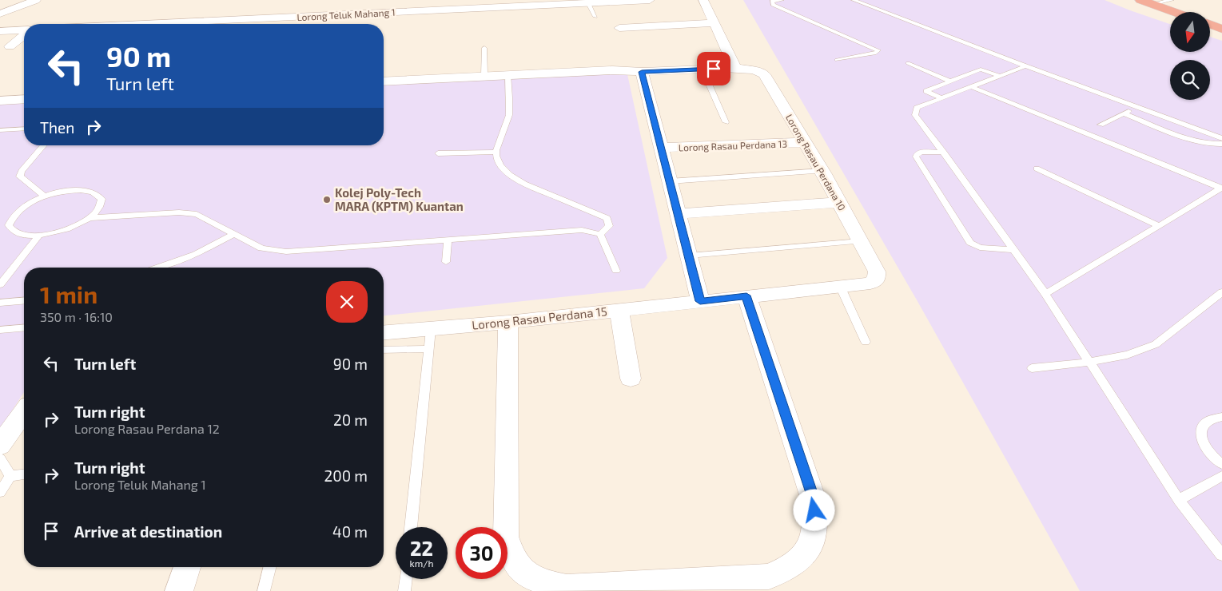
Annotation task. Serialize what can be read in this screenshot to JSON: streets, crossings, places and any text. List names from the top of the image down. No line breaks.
{"streets":{"street":["Lorong Teluk Mahang 1","Lorong Rasau Perdana 13","Lorong Rasau Perdana 10","Lorong Rasau Perdana 15"]},"crossings":[["Lorong Rasau Perdana 13","Lorong Rasau Perdana 10"],["Lorong Rasau Perdana 10","Lorong Rasau Perdana 15"]],"places":["Kolej Poly-Tech MARA (KPTM) Kuantan"],"north":"bottom","page":{"turn":["90 m","Turn left"],"then":"Then","heading":["1 min","350 m · 16:10"],"list":[{"name":"Turn left","value":"90 m"},{"name":"Turn right","note":"Lorong Rasau Perdana 12","value":"20 m"},{"name":"Turn right","note":"Lorong Teluk Mahang 1","value":"200 m"},{"name":"Arrive at destination","value":"40 m"}],"speed":"22 km/h","limit":"30"}}
